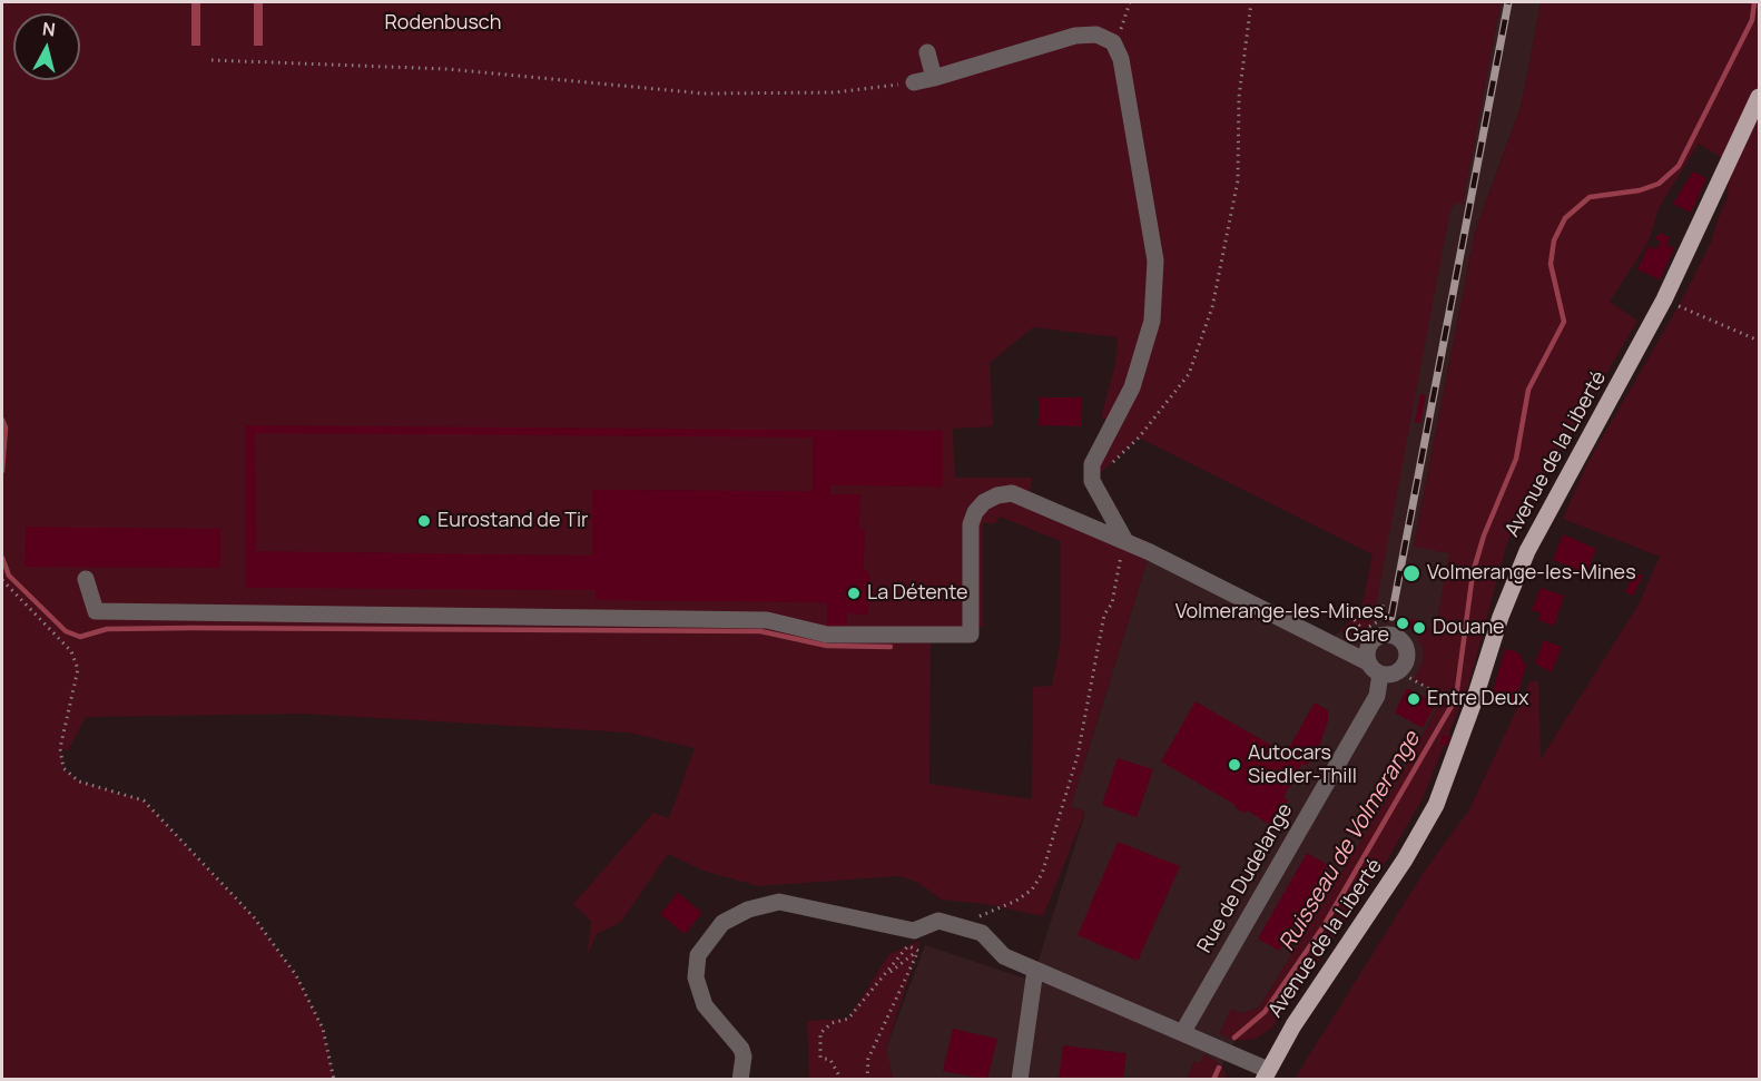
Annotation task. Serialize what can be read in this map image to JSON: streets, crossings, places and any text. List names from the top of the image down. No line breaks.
{"streets":{"main road":["Avenue de la Liberté"],"street":["Rue de Dudelange"]},"water":["Ruisseau de Volmerange"],"parks":["Rodenbusch"],"places":["Eurostand de Tir","Volmerange-les-Mines","La Détente","Volmerange-les-Mines, Gare","Douane","Entre Deux","Autocars Siedler-Thill"],"north":"top"}
